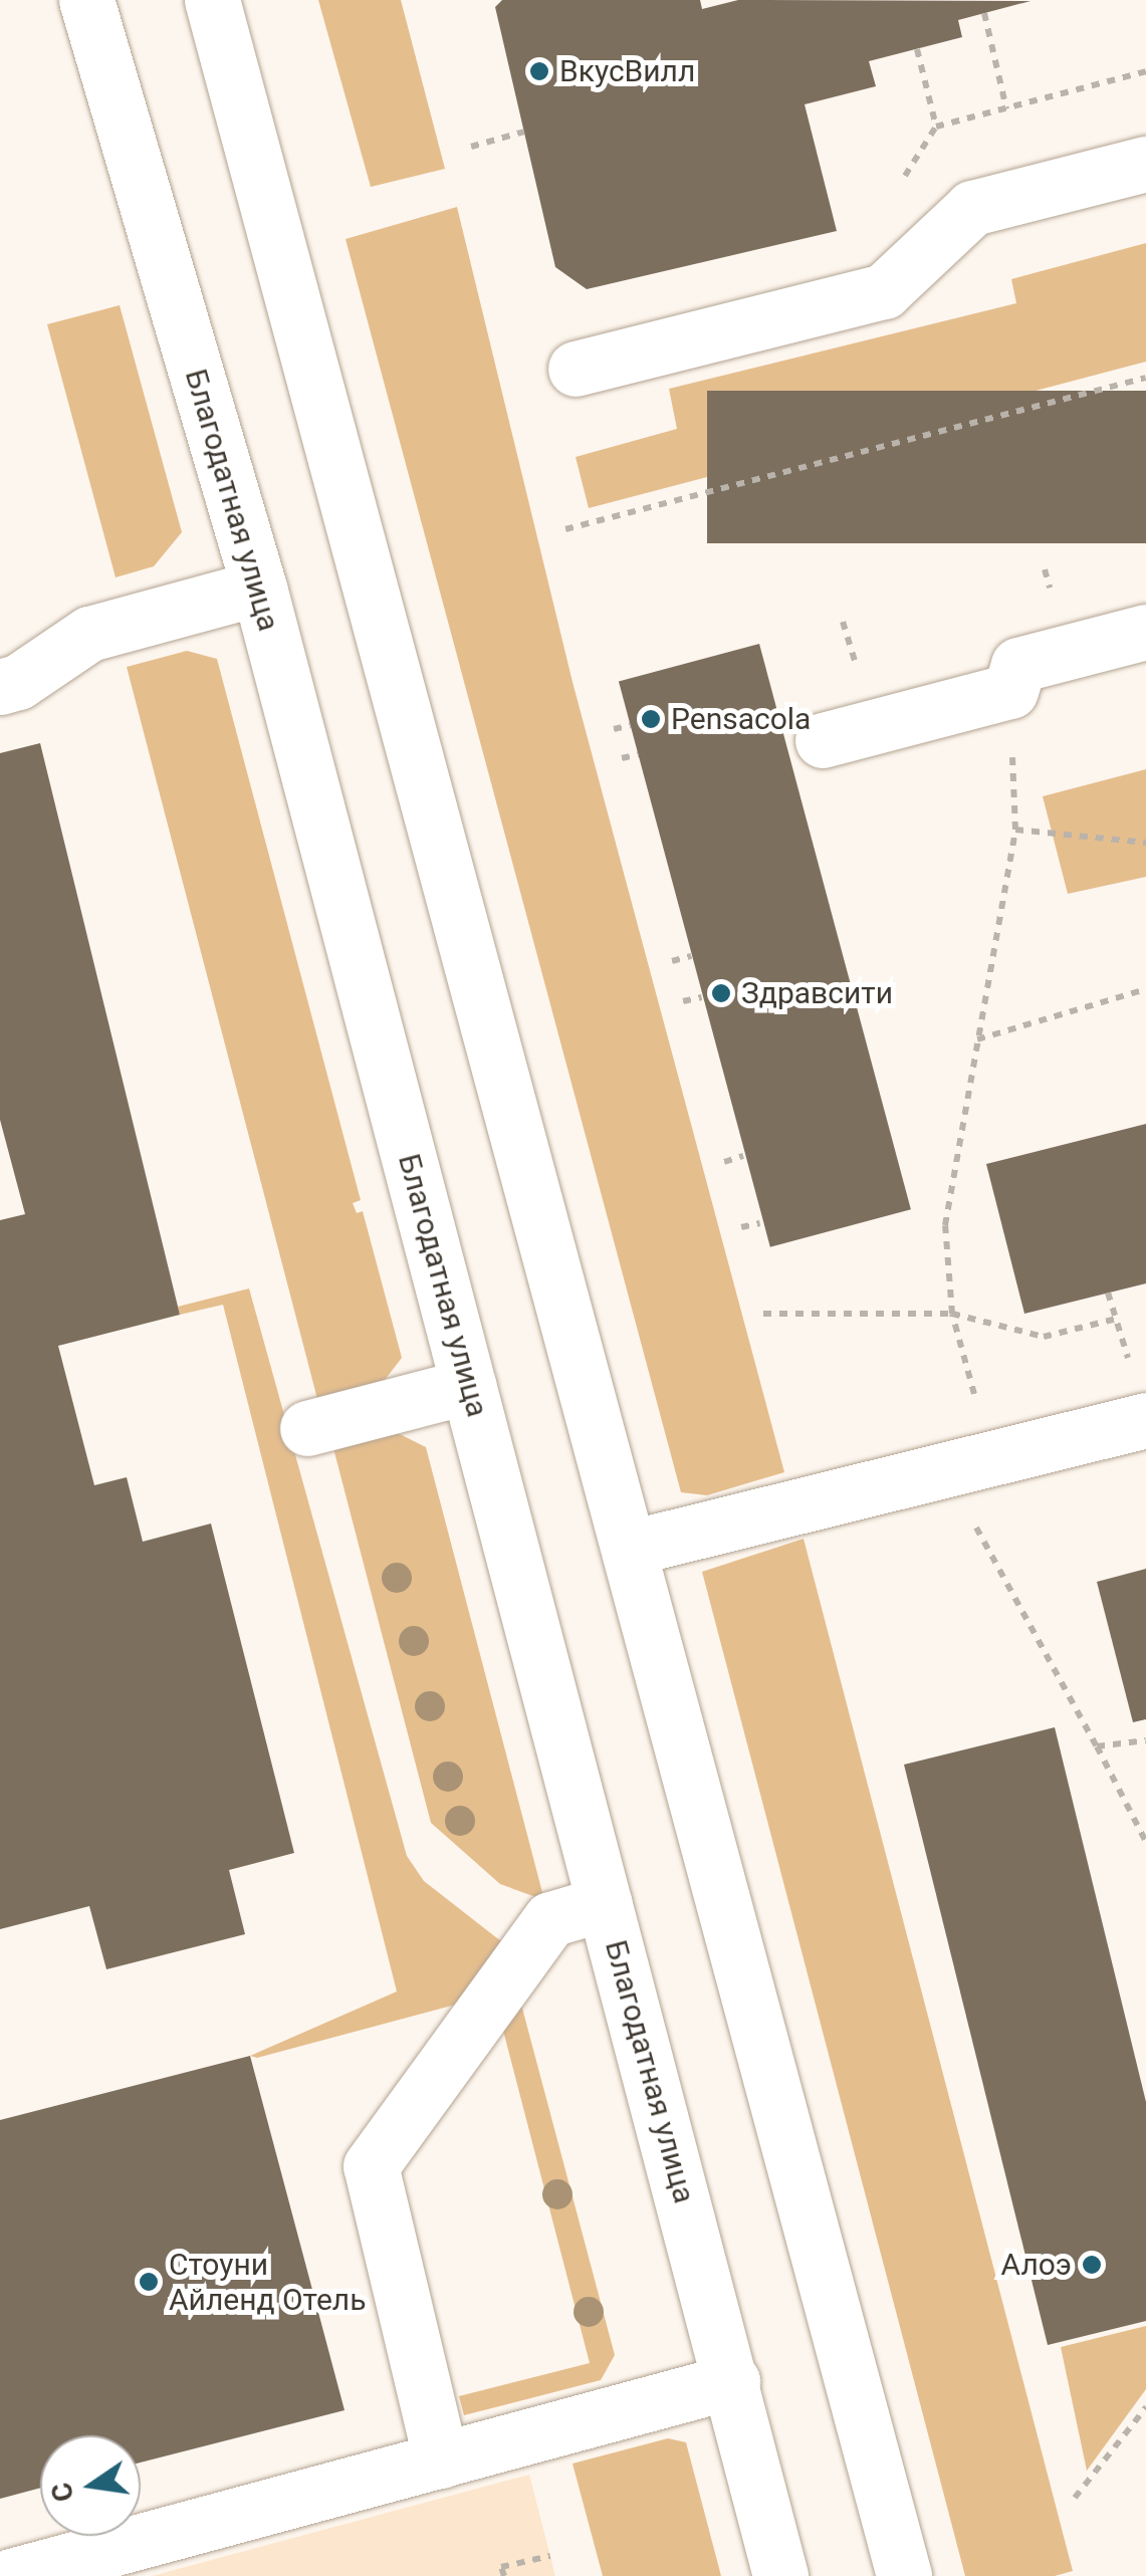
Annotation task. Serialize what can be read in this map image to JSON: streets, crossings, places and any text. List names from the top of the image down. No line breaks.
{"streets":{"main road":["Благодатная улица"]},"places":["ВкусВилл","Pensacola","Здравсити","Алоэ","Стоуни Айленд Отель"],"north":"left"}
